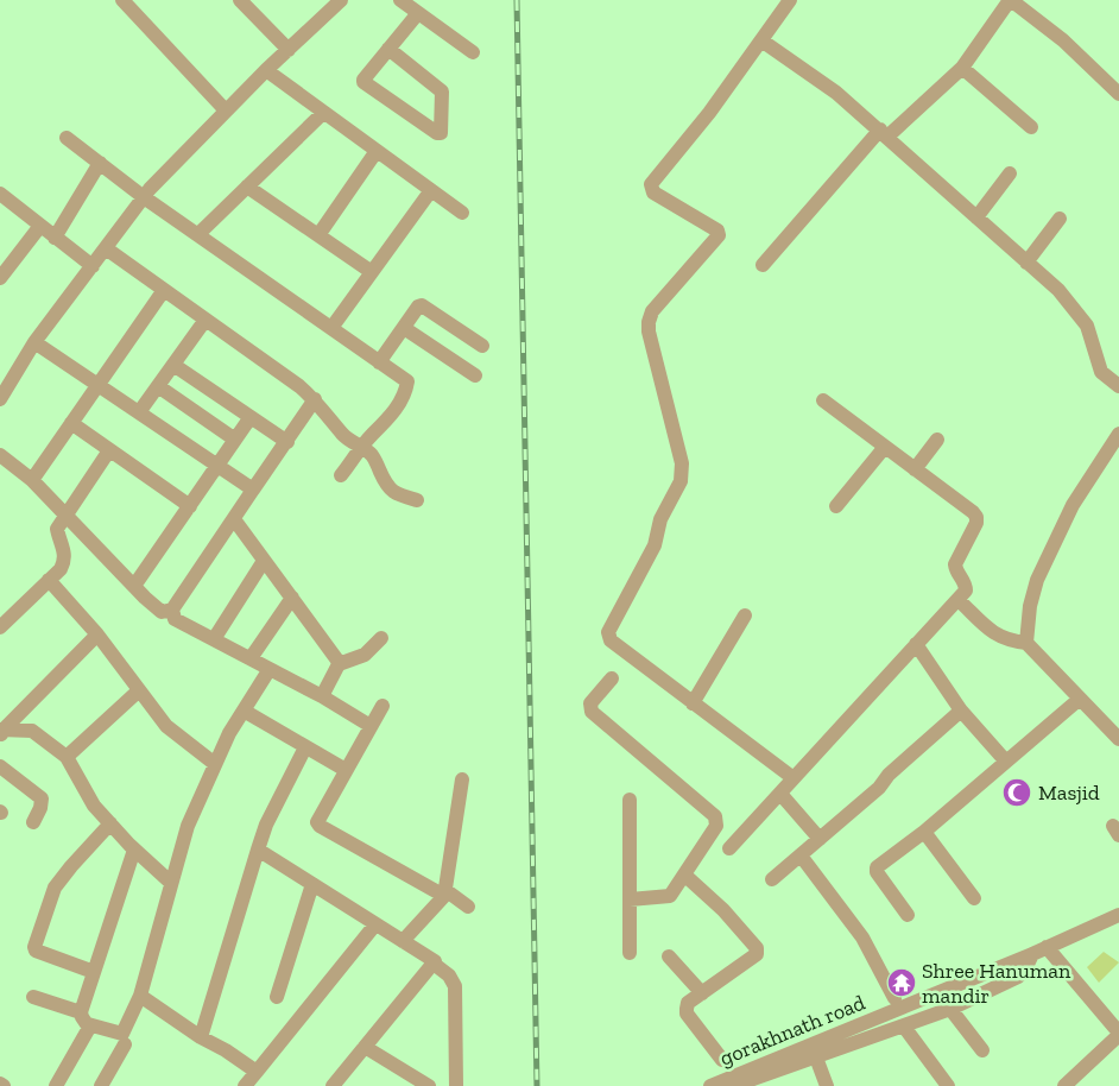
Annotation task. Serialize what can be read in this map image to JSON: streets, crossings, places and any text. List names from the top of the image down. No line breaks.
{"streets":{"street":["gorakhnath road"]},"places":{"mosque":["Masjid"],"temple":["Shree Hanuman mandir"]}}
